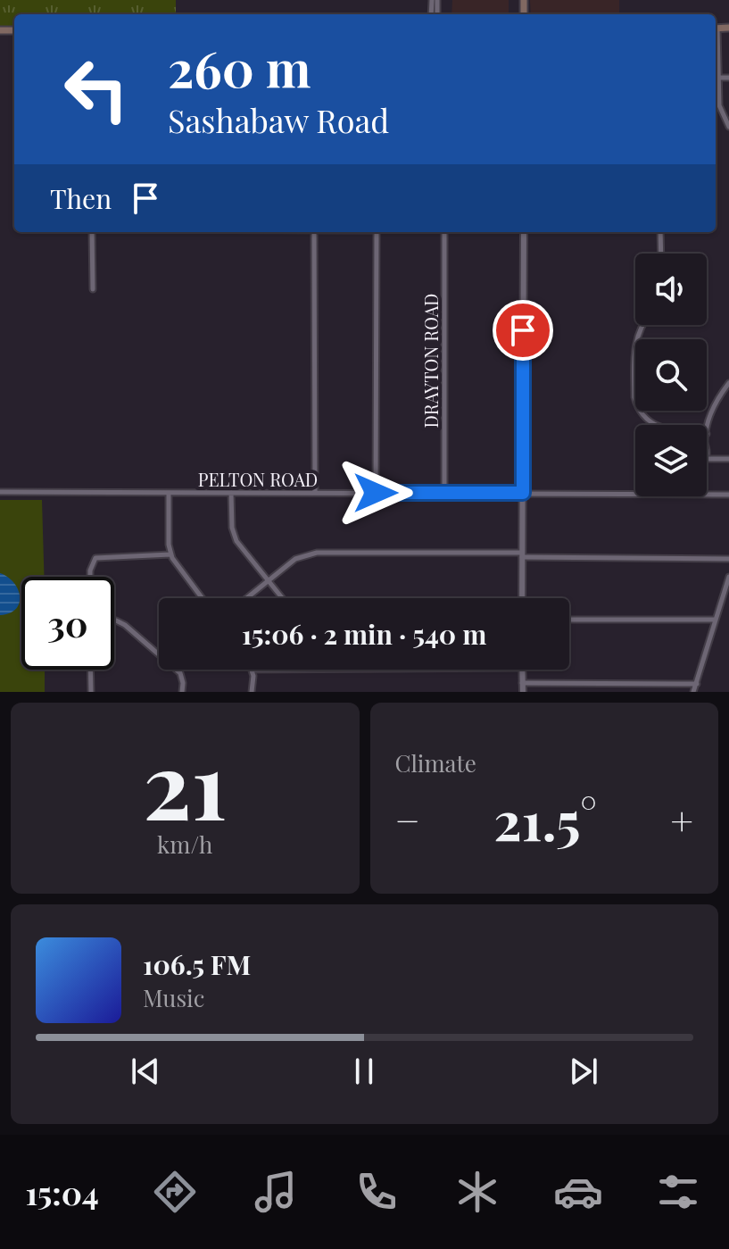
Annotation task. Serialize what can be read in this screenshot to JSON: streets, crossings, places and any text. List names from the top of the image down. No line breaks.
{"streets":{"street":["DRAYTON ROAD","PELTON ROAD"]},"crossings":[["DRAYTON ROAD","PELTON ROAD"]],"page":{"turn":["260 m","Sashabaw Road"],"then":"Then","limit":"30","trip":"15:06 · 2 min · 540 m","tile":[["21","km/h"],"Climate"],"heat":["−","21.5°","+"],"song":["106.5 FM","Music"],"tabs":"15:04"}}
